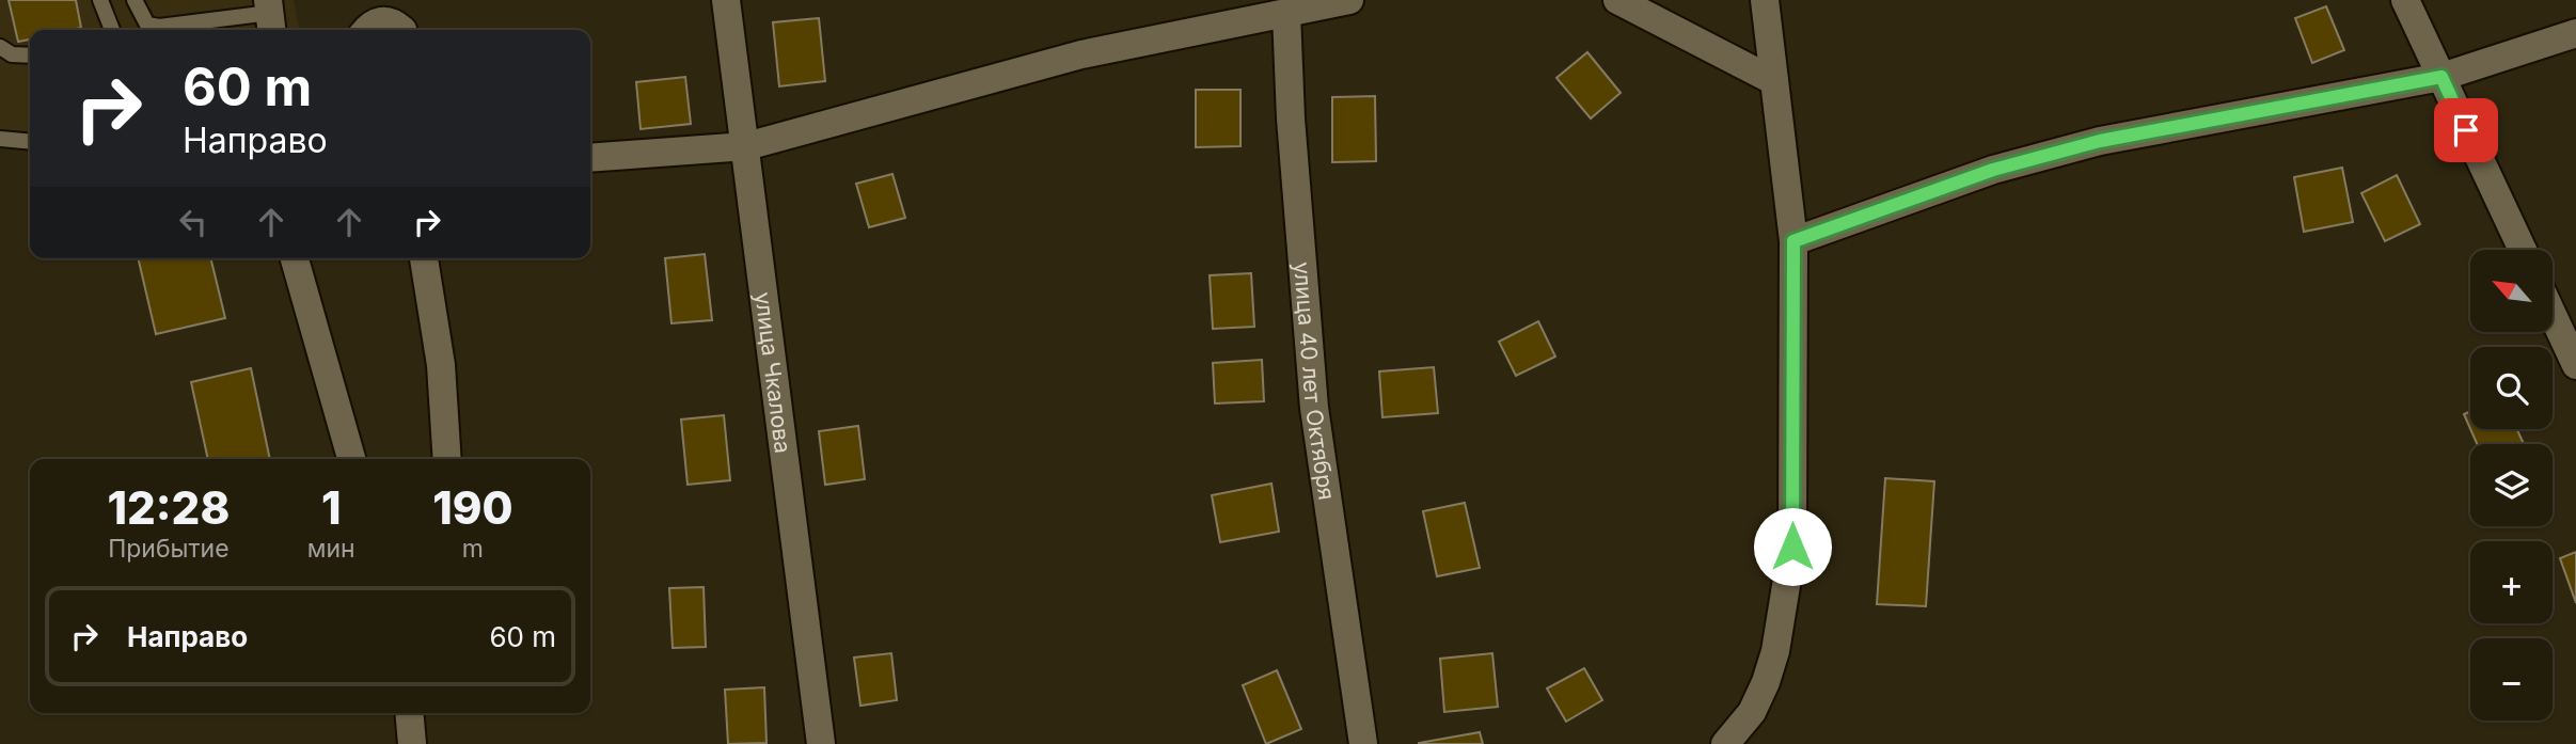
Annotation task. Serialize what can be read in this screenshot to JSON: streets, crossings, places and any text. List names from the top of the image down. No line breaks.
{"streets":{"street":["улица Чкалова","улица 40 лет Октября"]},"north":"top left","page":{"turn":["60 m","Направо"],"map_buttons":["+","−"],"eta":["12:28","Прибытие","1","мин","190","m"],"list":[{"name":"Направо","value":"60 m"}]}}
